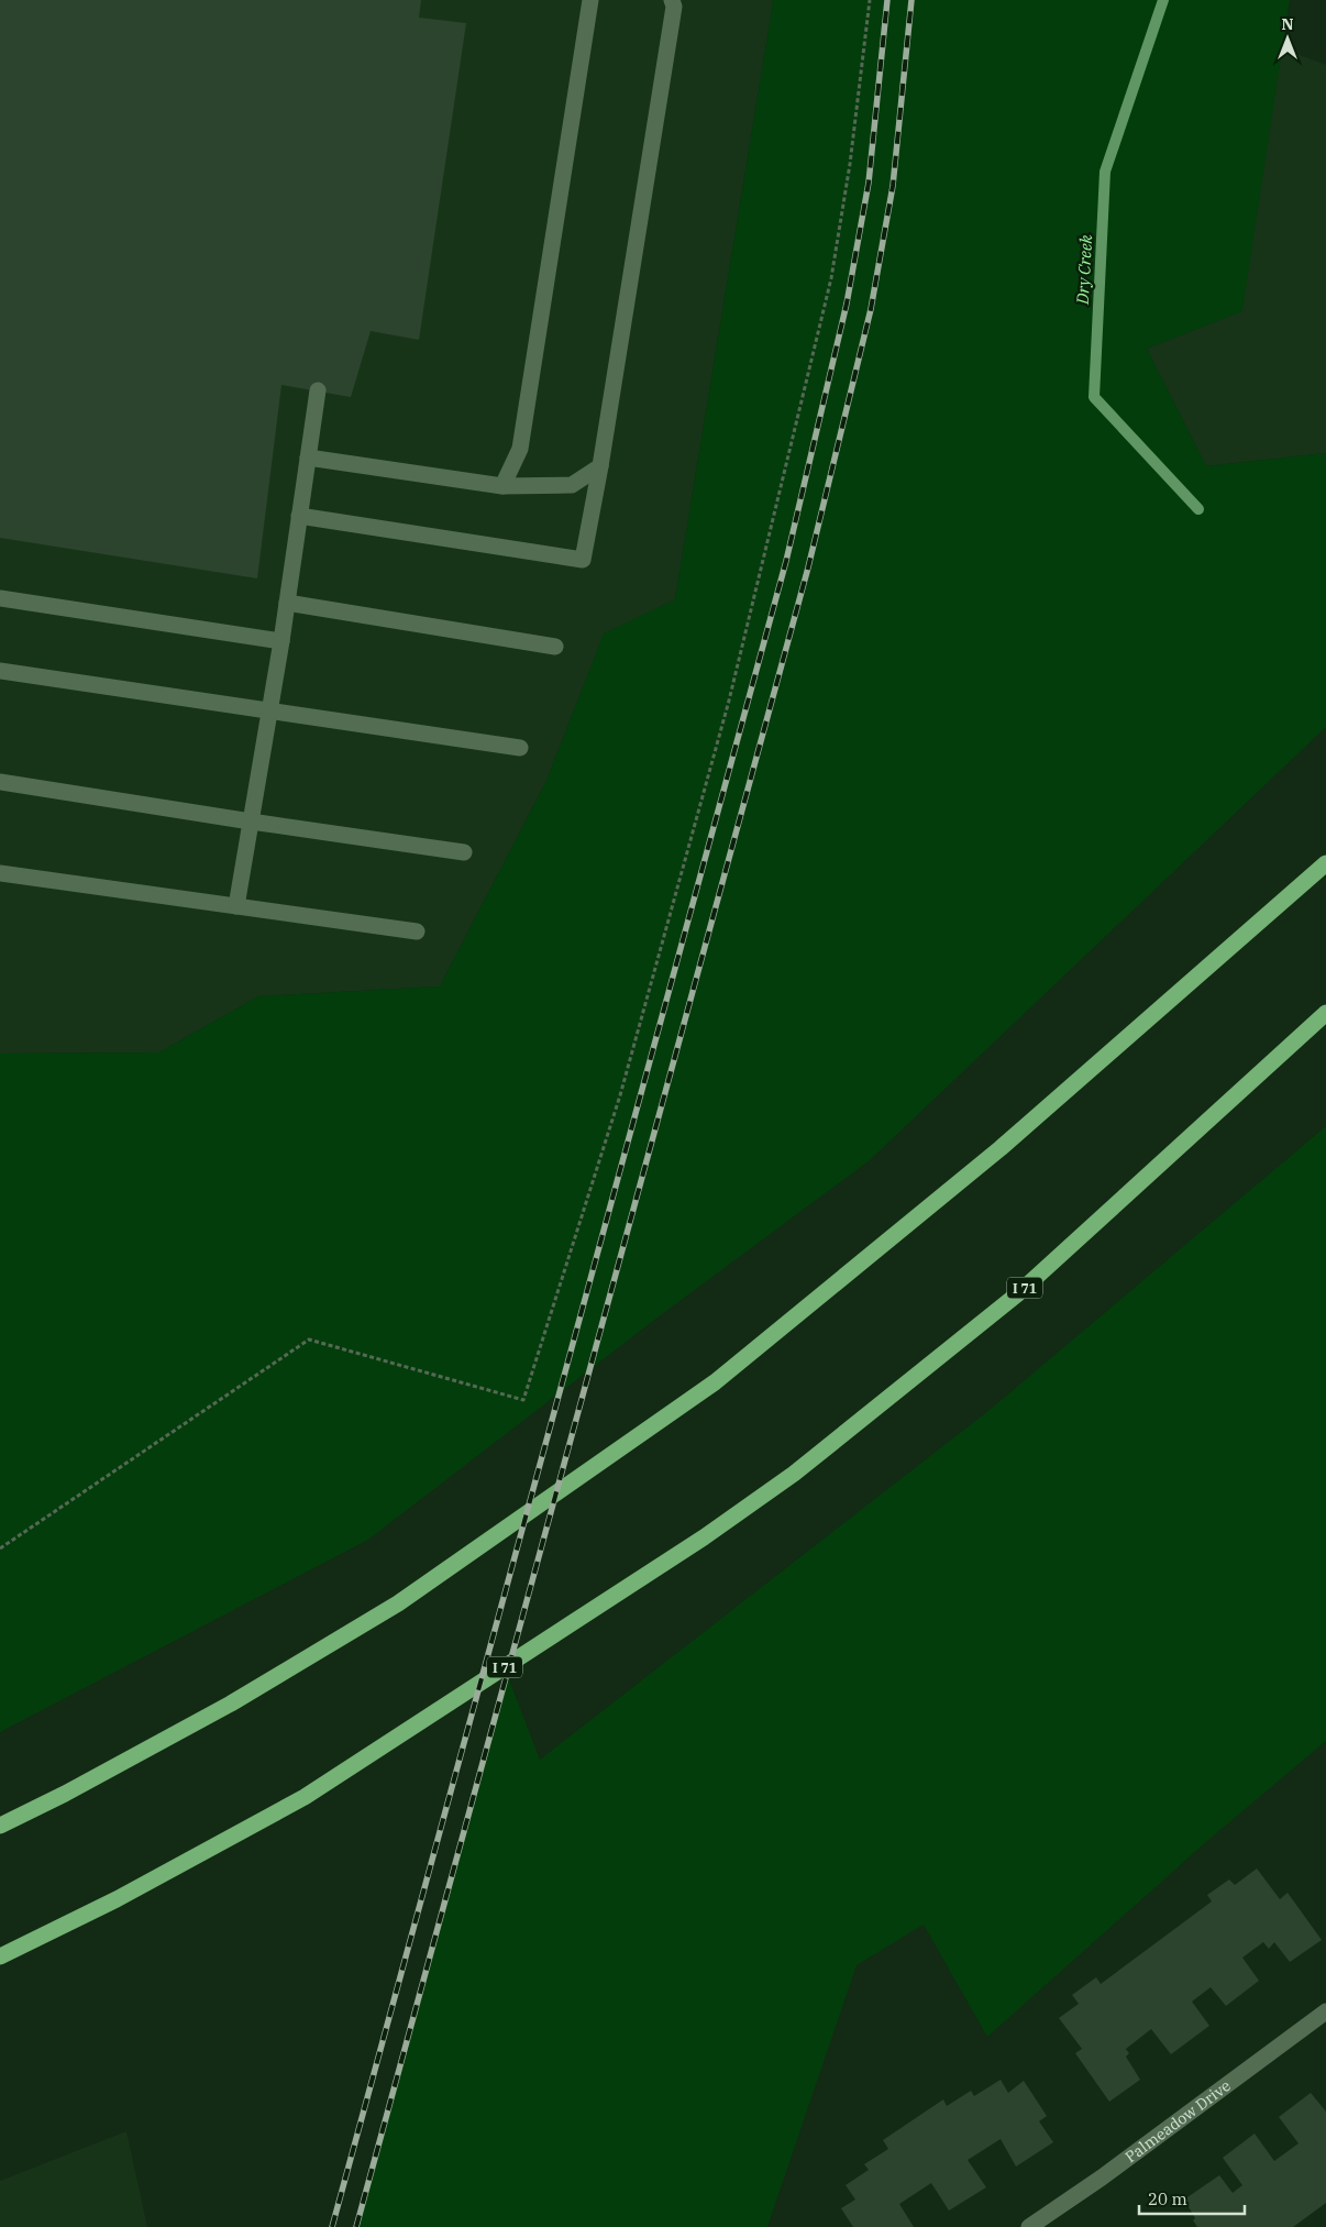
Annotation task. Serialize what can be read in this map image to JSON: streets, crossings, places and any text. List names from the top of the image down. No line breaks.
{"streets":{"highway":["I 71"],"street":["Palmeadow Drive"]},"water":["Dry Creek"],"scale_bar":"20 m","north":"top"}
